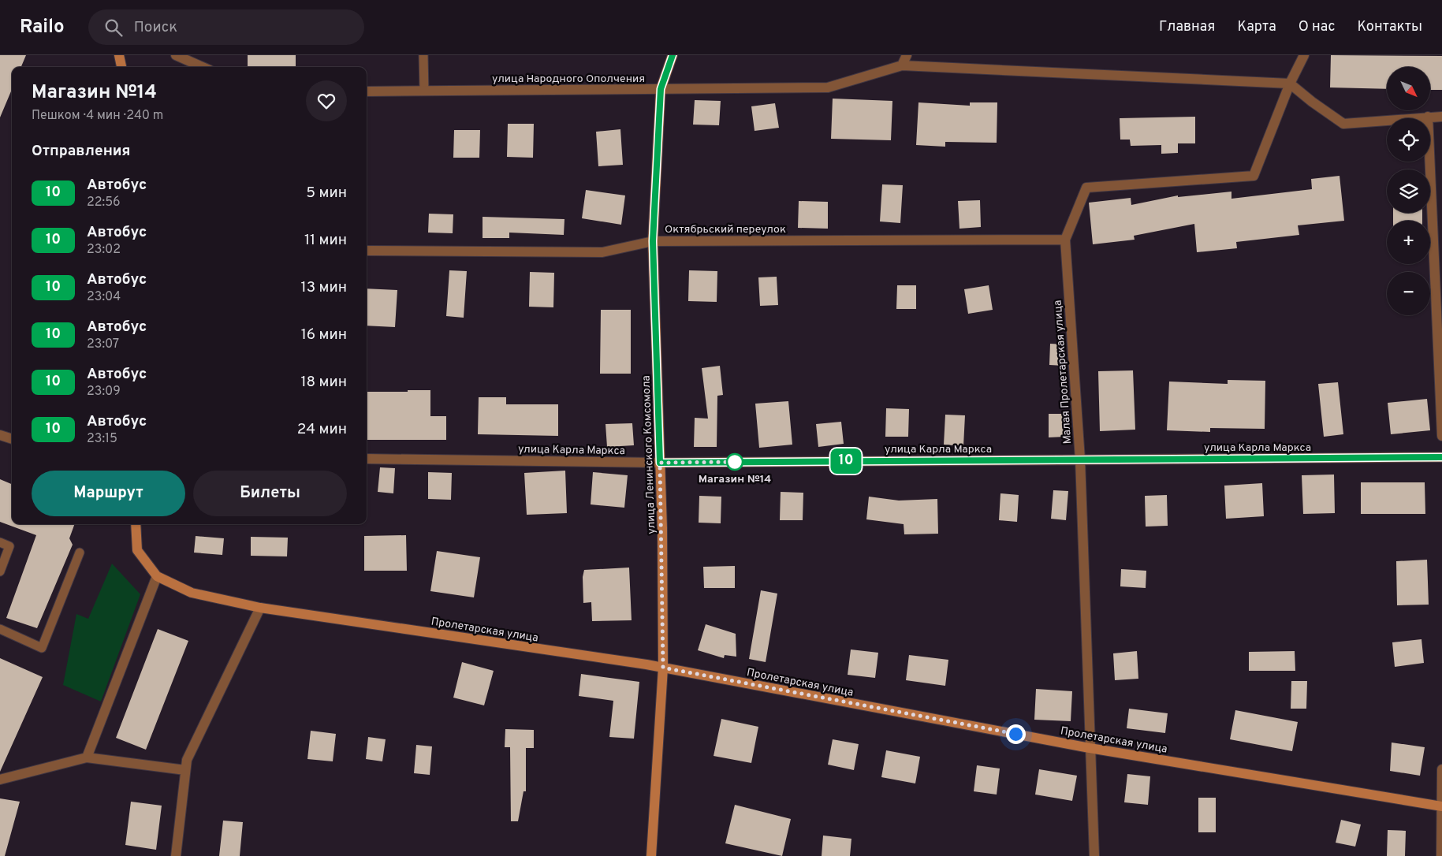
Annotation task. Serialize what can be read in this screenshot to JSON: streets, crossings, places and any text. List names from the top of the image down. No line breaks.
{"streets":{"main road":["улица Ленинского Комсомола","Пролетарская улица"],"street":["улица Народного Ополчения","Октябрьский переулок","Малая Пролетарская улица","улица Карла Маркса"]},"crossings":[["улица Народного Ополчения","Малая Пролетарская улица"],["улица Народного Ополчения","улица Ленинского Комсомола"],["Октябрьский переулок","Малая Пролетарская улица"],["Октябрьский переулок","улица Ленинского Комсомола"],["Малая Пролетарская улица","улица Карла Маркса"],["Малая Пролетарская улица","Пролетарская улица"],["улица Карла Маркса","улица Ленинского Комсомола"],["улица Ленинского Комсомола","Пролетарская улица"]],"places":["Магазин №14"],"lines":["bus line 10"],"north":"bottom right","page":{"header":"Railo","search":"Поиск","nav":["Главная","Карта","О нас","Контакты"],"on_map":"10","map_buttons":["+","−"],"heading":[["Магазин №14","Пешком · 4 мин · 240 m"],"Отправления"],"list":[{"mark":"10","name":"Автобус","note":"22:56","value":"5 мин"},{"mark":"10","name":"Автобус","note":"23:02","value":"11 мин"},{"mark":"10","name":"Автобус","note":"23:04","value":"13 мин"},{"mark":"10","name":"Автобус","note":"23:07","value":"16 мин"},{"mark":"10","name":"Автобус","note":"23:09","value":"18 мин"},{"mark":"10","name":"Автобус","note":"23:15","value":"24 мин"}],"buttons":["Маршрут","Билеты"]}}
